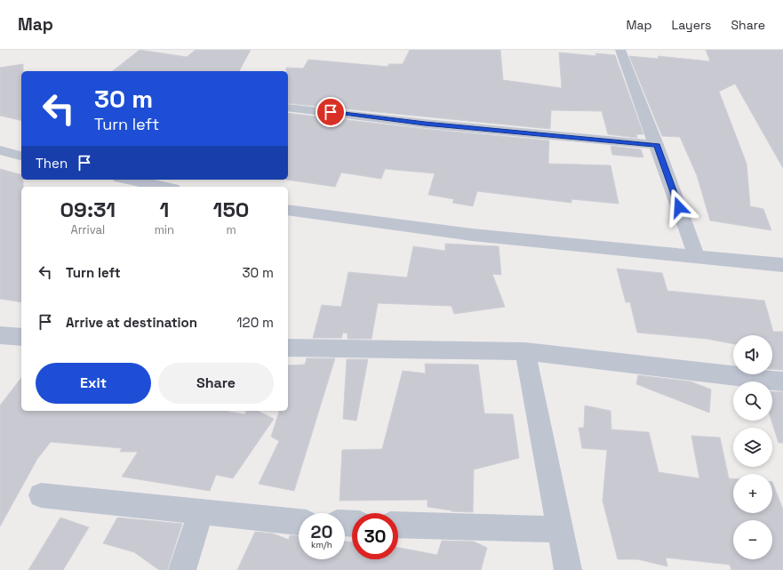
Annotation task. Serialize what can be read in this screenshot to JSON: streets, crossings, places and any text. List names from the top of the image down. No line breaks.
{"page":{"header":"Map","nav":["Map","Layers","Share"],"turn":["30 m","Turn left"],"then":"Then","eta":["09:31","Arrival","1","min","150","m"],"list":[{"name":"Turn left","value":"30 m"},{"name":"Arrive at destination","value":"120 m"}],"map_buttons":["+","−"],"buttons":["Exit","Share"],"speed":"20 km/h","limit":"30"}}
